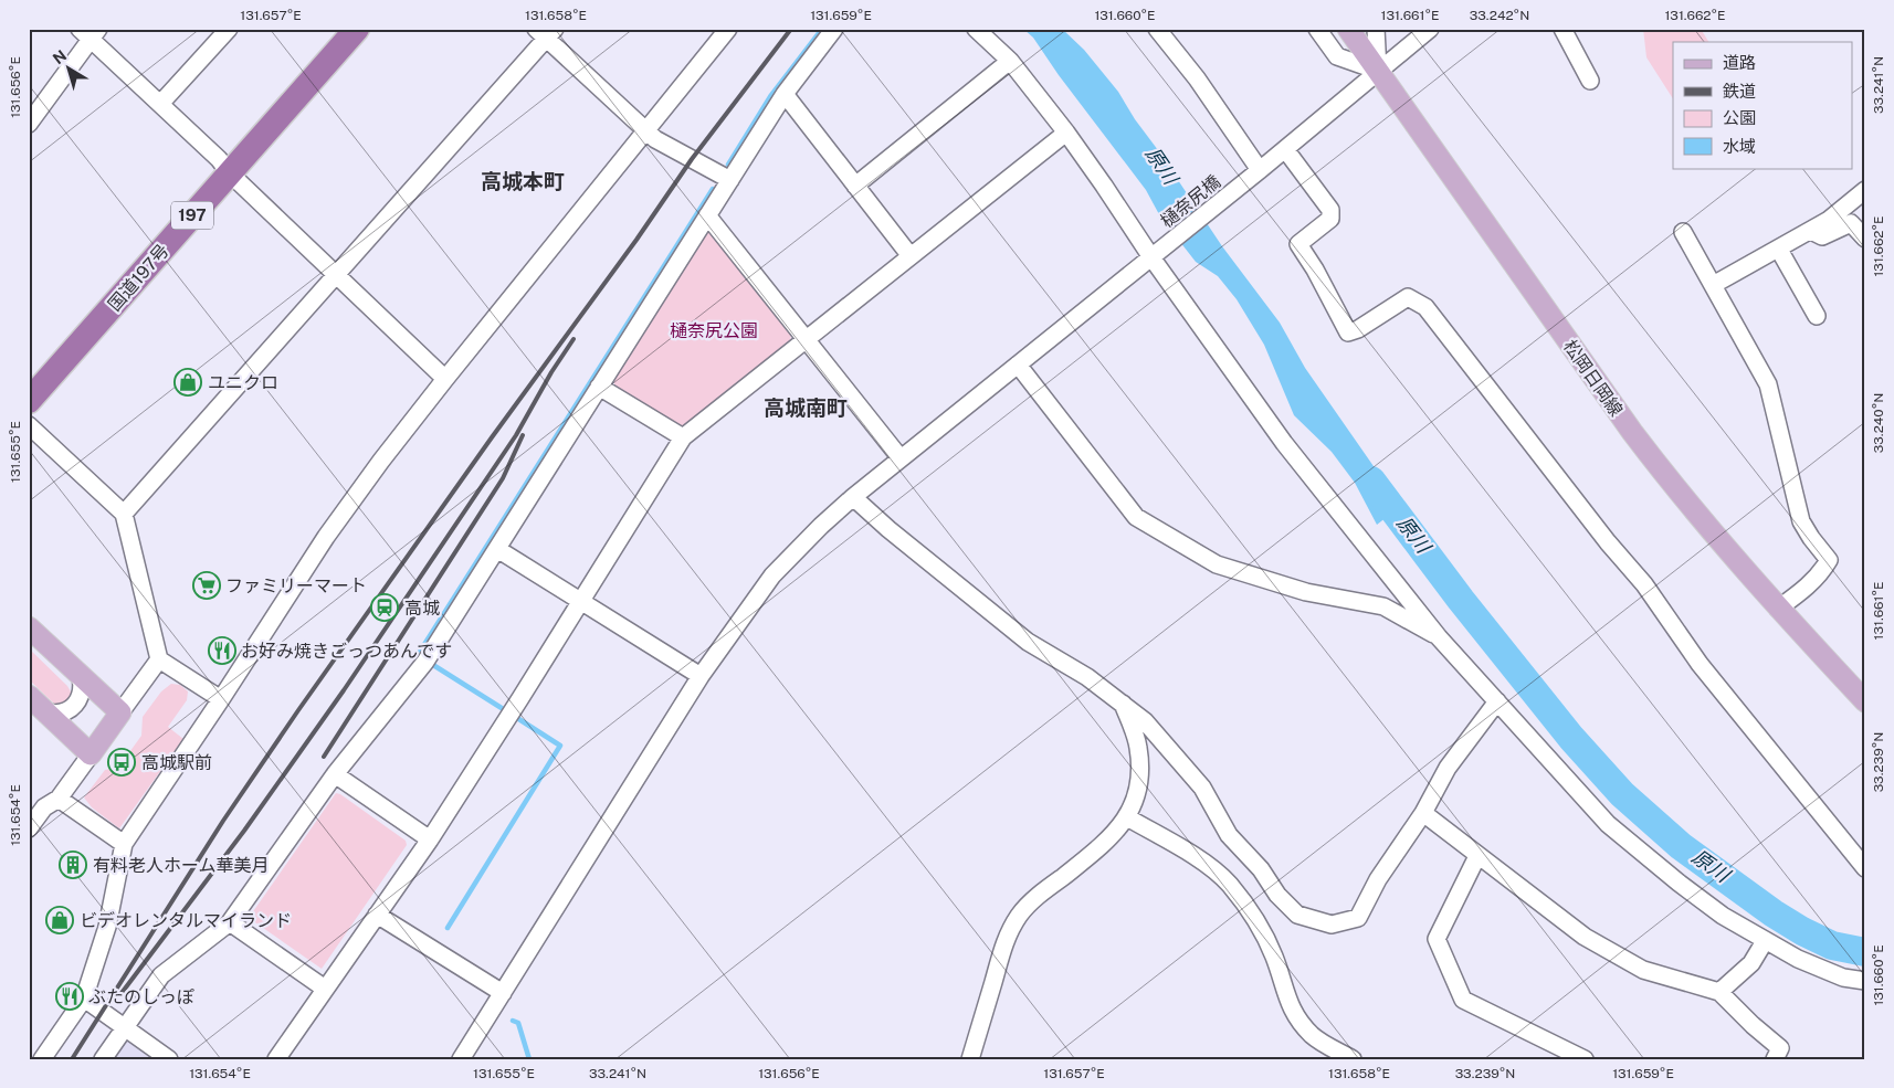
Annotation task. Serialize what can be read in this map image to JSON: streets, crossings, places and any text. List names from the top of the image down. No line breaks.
{"streets":{"highway":["197","国道197号"],"main road":["松岡日岡線"],"street":["樋奈尻橋"]},"crossings":[["樋奈尻橋","松岡日岡線"]],"districts":["高城本町","高城南町"],"water":["原川"],"parks":["樋奈尻公園"],"places":{"shop":["ユニクロ","ビデオレンタルマイランド"],"supermarket":["ファミリーマート"],"station":["高城"],"restaurant":["お好み焼きごっつあんです","ぶたのしっぽ"],"bus stop":["高城駅前"],"building":["有料老人ホーム華美月"]},"legend":["道路","鉄道","公園","水域"],"north":"top left","coordinates":["131.657°E","131.658°E","131.659°E","131.660°E","131.661°E","33.242°N","131.662°E","33.241°N","131.656°E","33.240°N","131.655°E","33.239°N","131.654°E"]}
